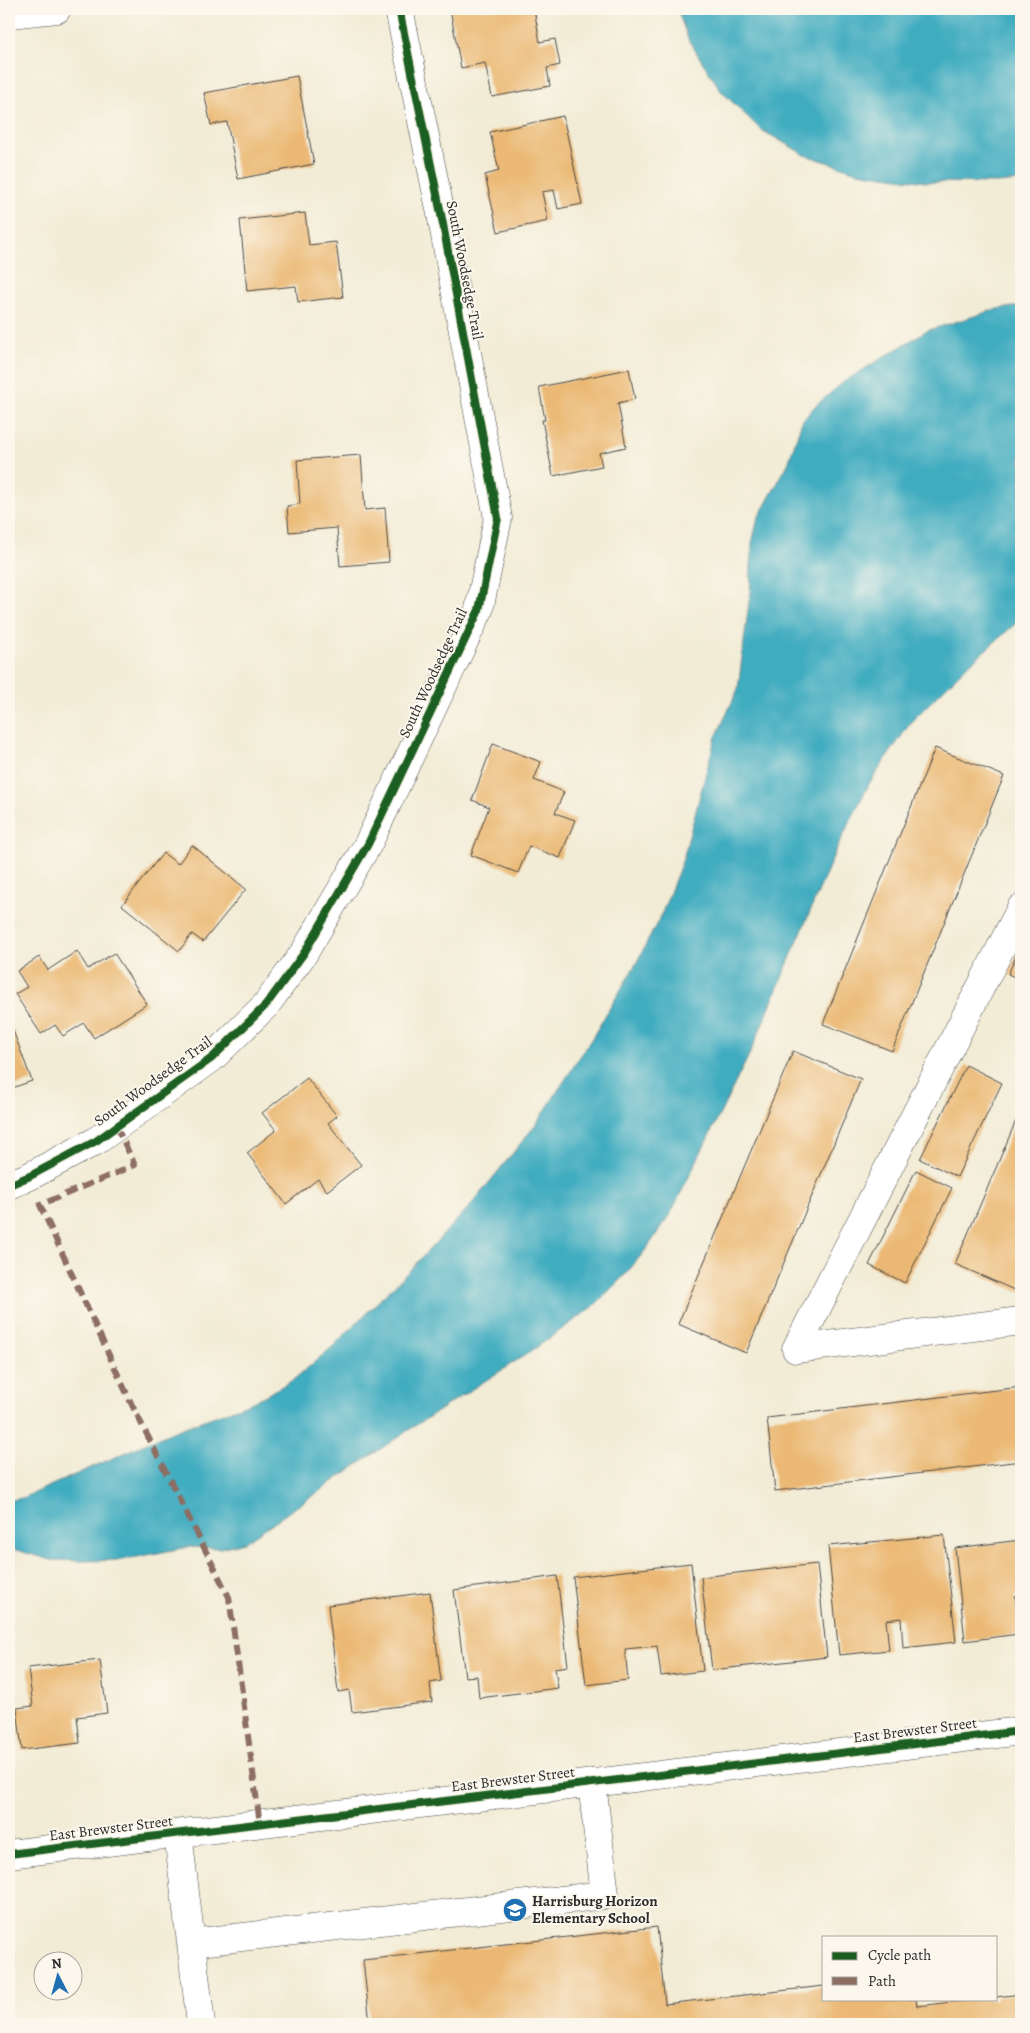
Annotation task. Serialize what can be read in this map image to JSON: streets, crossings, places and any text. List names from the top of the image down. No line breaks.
{"streets":{"street":["South Woodsedge Trail","East Brewster Street"]},"places":{"school or university":["Harrisburg Horizon Elementary School"]},"legend":["Cycle path","Path"],"north":"top"}
